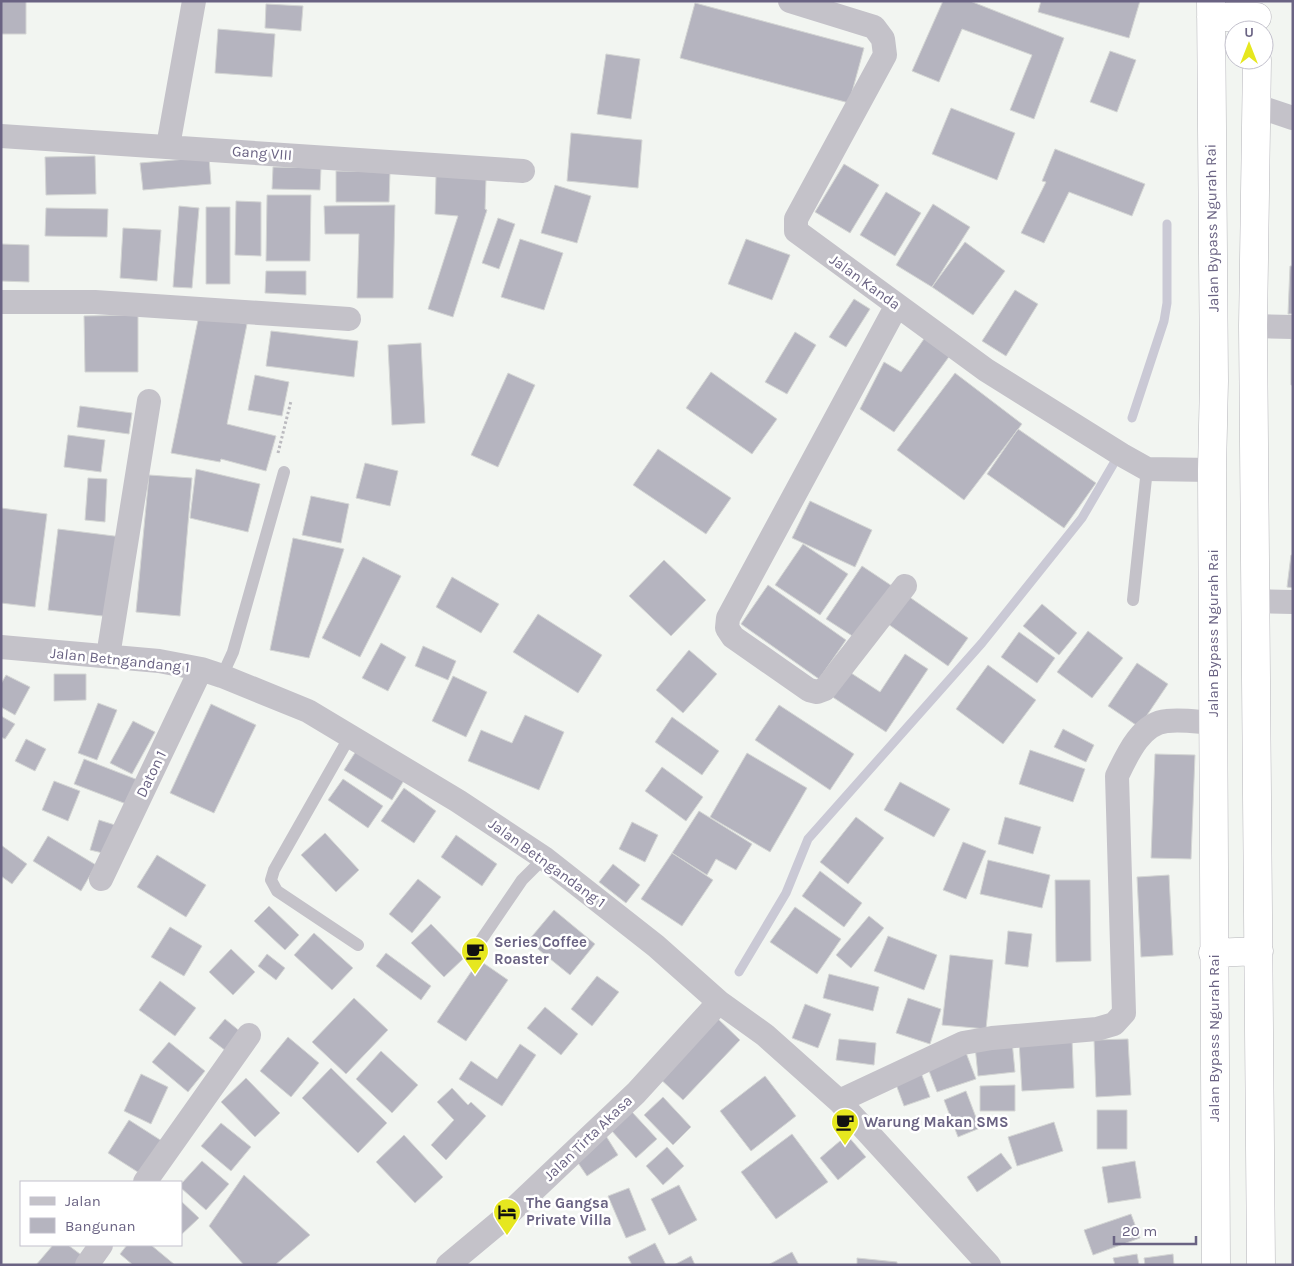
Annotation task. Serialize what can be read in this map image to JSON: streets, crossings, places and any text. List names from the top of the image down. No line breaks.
{"streets":{"highway":["Jalan Bypass Ngurah Rai"],"street":["Gang VIII","Jalan Kanda","Jalan Betngandang 1","Daton 1","Jalan Tirta Akasa"]},"crossings":[["Jalan Betngandang 1","Daton 1"],["Jalan Betngandang 1","Jalan Tirta Akasa"]],"places":{"cafe":["Series Coffee Roaster","Warung Makan SMS"],"hotel":["The Gangsa Private Villa"]},"legend":["Jalan","Bangunan"],"scale_bar":"20 m","north":"top"}
